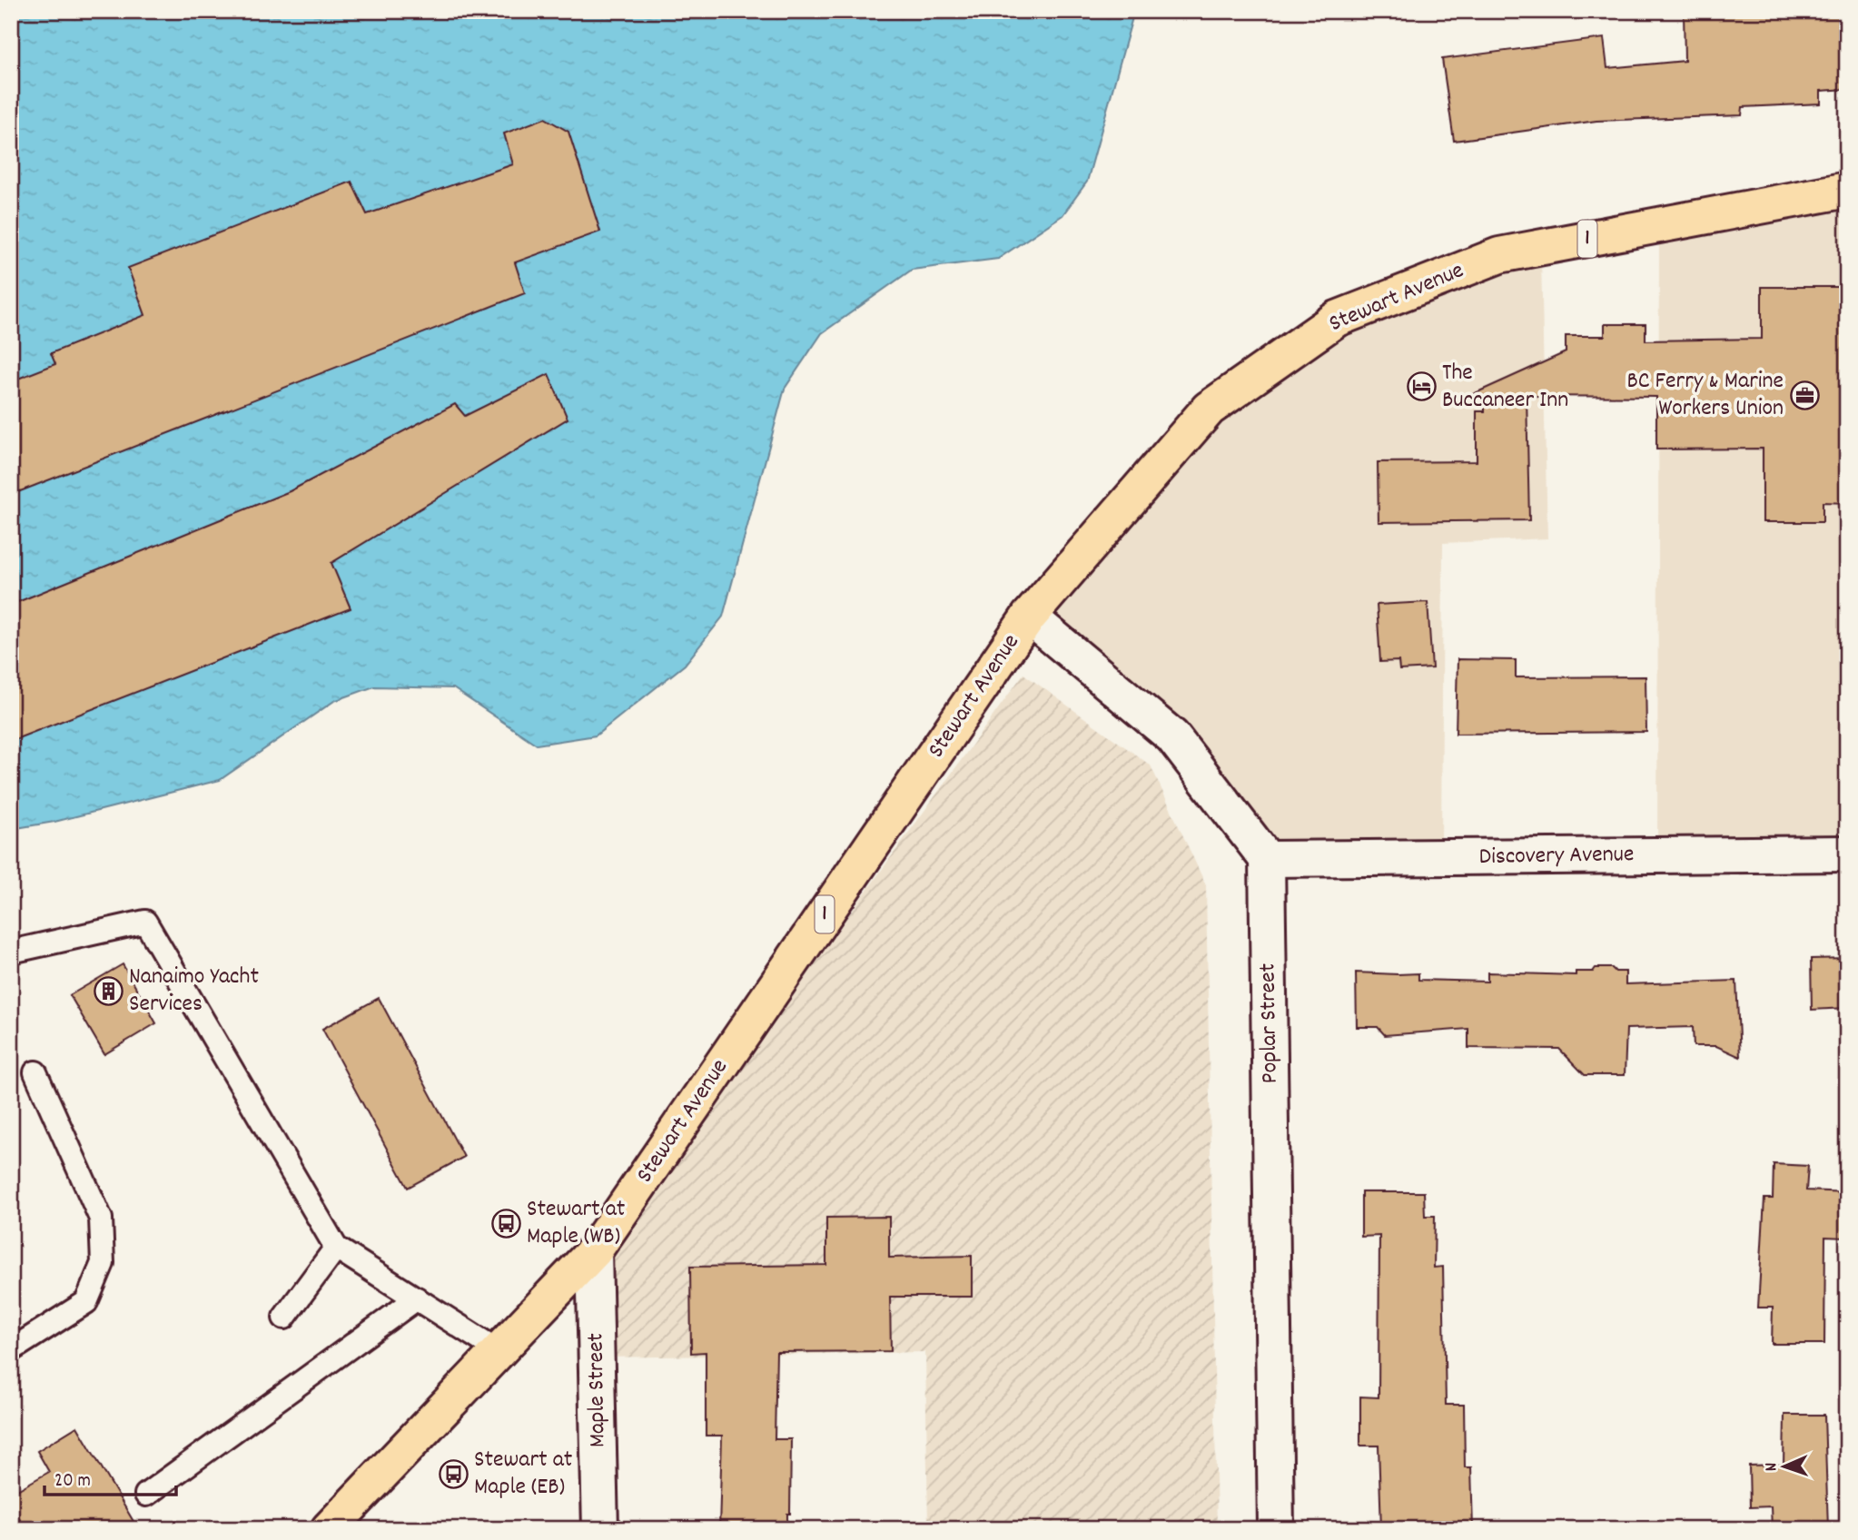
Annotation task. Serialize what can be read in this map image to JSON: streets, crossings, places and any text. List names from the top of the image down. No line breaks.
{"streets":{"highway":["1","Stewart Avenue"],"street":["Discovery Avenue","Poplar Street","Maple Street"]},"crossings":[["Stewart Avenue","Maple Street"],["Discovery Avenue","Poplar Street"]],"places":{"hotel":["The Buccaneer Inn"],"office":["BC Ferry & Marine Workers Union"],"building":["Nanaimo Yacht Services"],"bus stop":["Stewart at Maple (WB)","Stewart at Maple (EB)"]},"scale_bar":"20 m","north":"left"}
